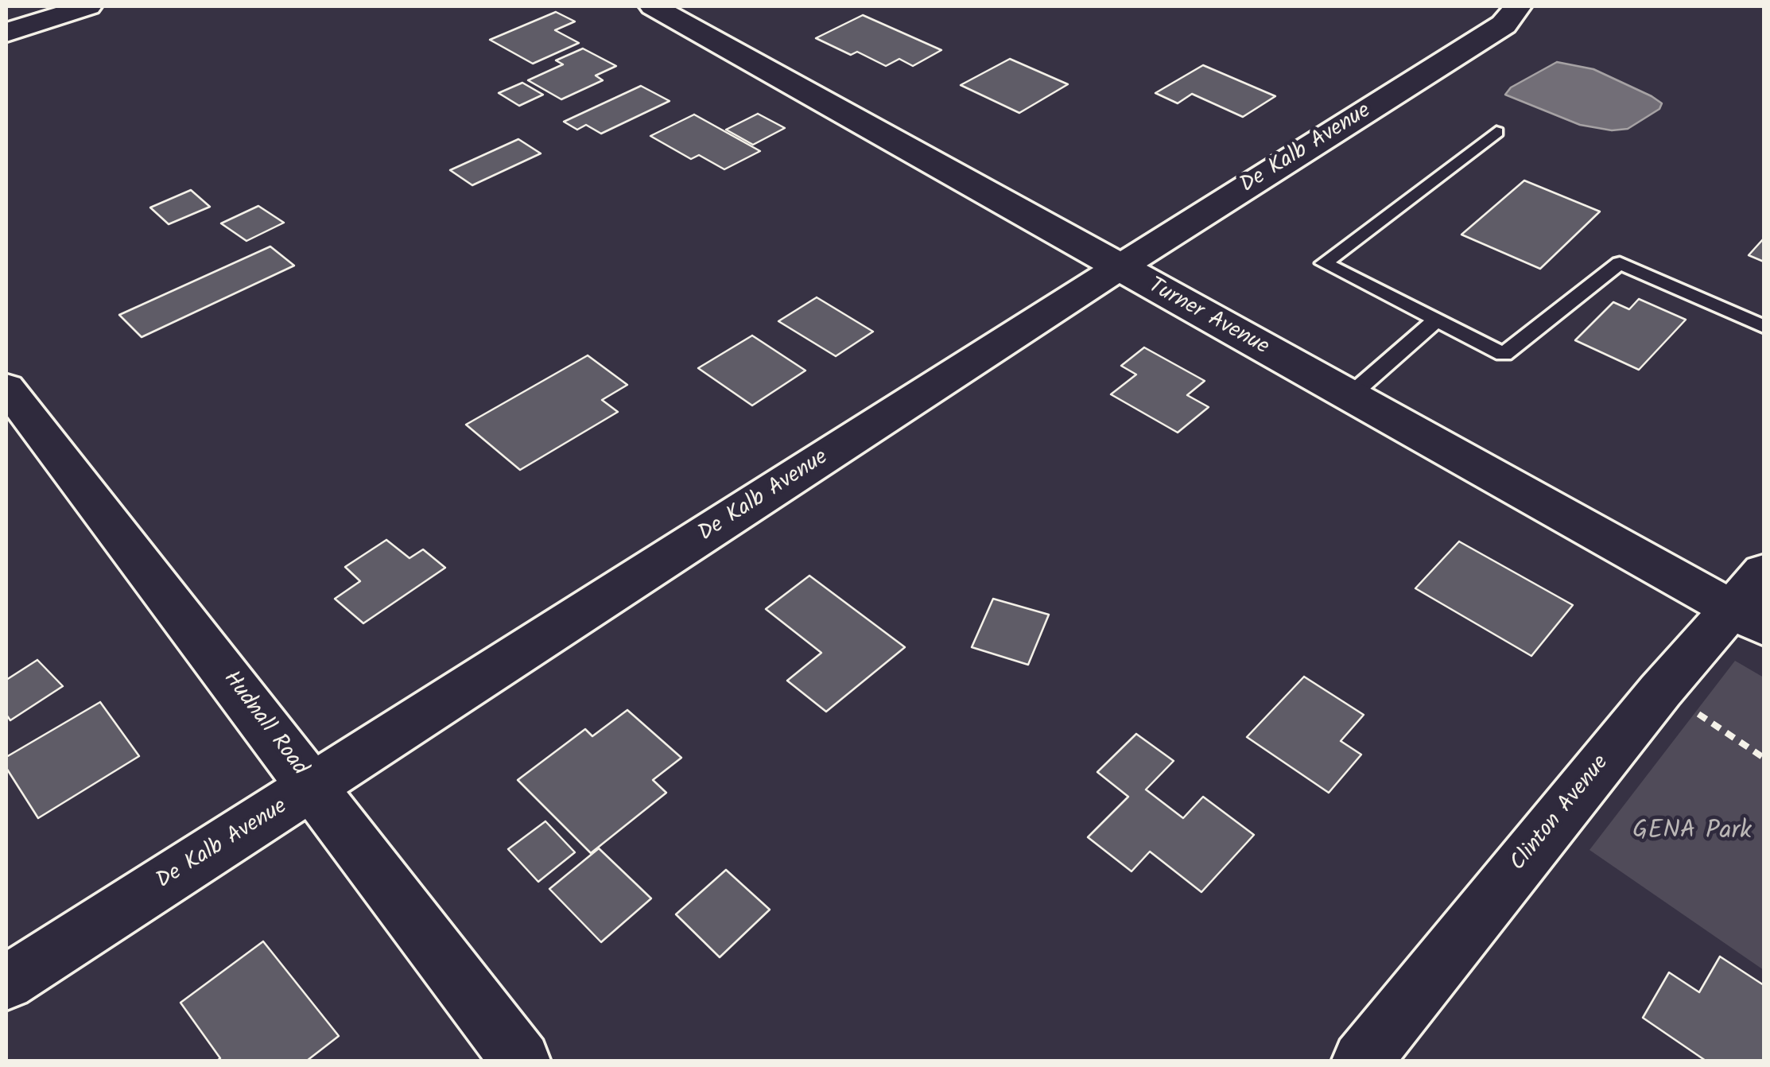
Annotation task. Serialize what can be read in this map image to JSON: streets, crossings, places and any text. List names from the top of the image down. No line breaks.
{"streets":{"street":["De Kalb Avenue","Turner Avenue","Hudnall Road","Clinton Avenue"]},"crossings":[["De Kalb Avenue","Turner Avenue"],["De Kalb Avenue","Hudnall Road"],["Turner Avenue","Clinton Avenue"]],"parks":["GENA Park"]}
